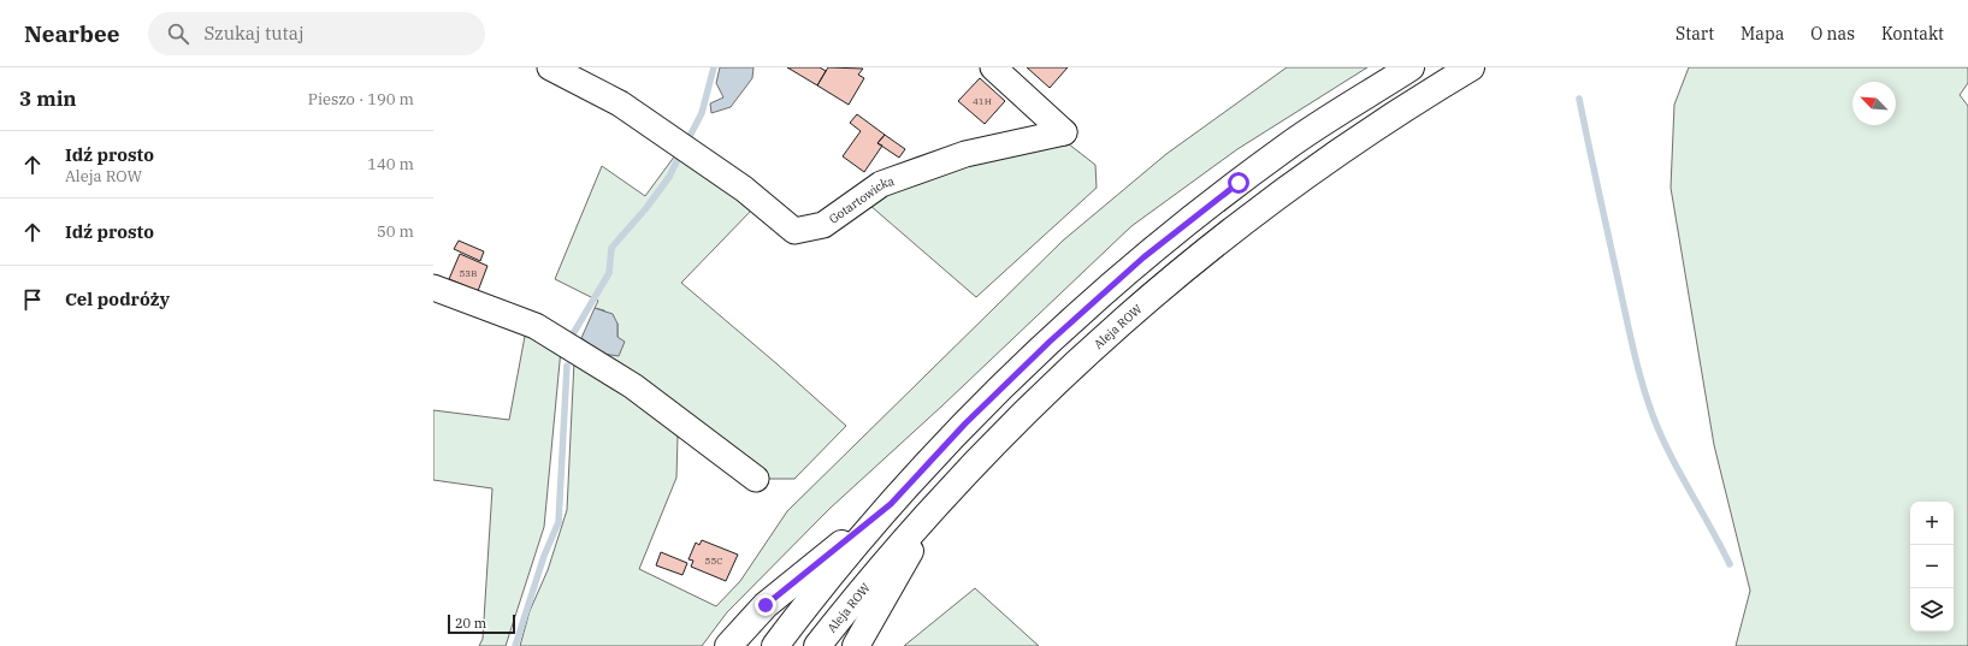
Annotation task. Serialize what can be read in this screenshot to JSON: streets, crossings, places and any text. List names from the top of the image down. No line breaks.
{"streets":{"main road":["Aleja ROW"],"street":["Gotartowicka"]},"house_numbers":["41H","53B","55C"],"scale_bar":"20 m","north":"top left","page":{"header":"Nearbee","search":"Szukaj tutaj","nav":["Start","Mapa","O nas","Kontakt"],"heading":["3 min","Pieszo · 190 m"],"list":[["Idź prosto","Aleja ROW","140 m"],["Idź prosto","50 m"],"Cel podróży"],"map_buttons":["+","−"],"scale":"20 m"}}
